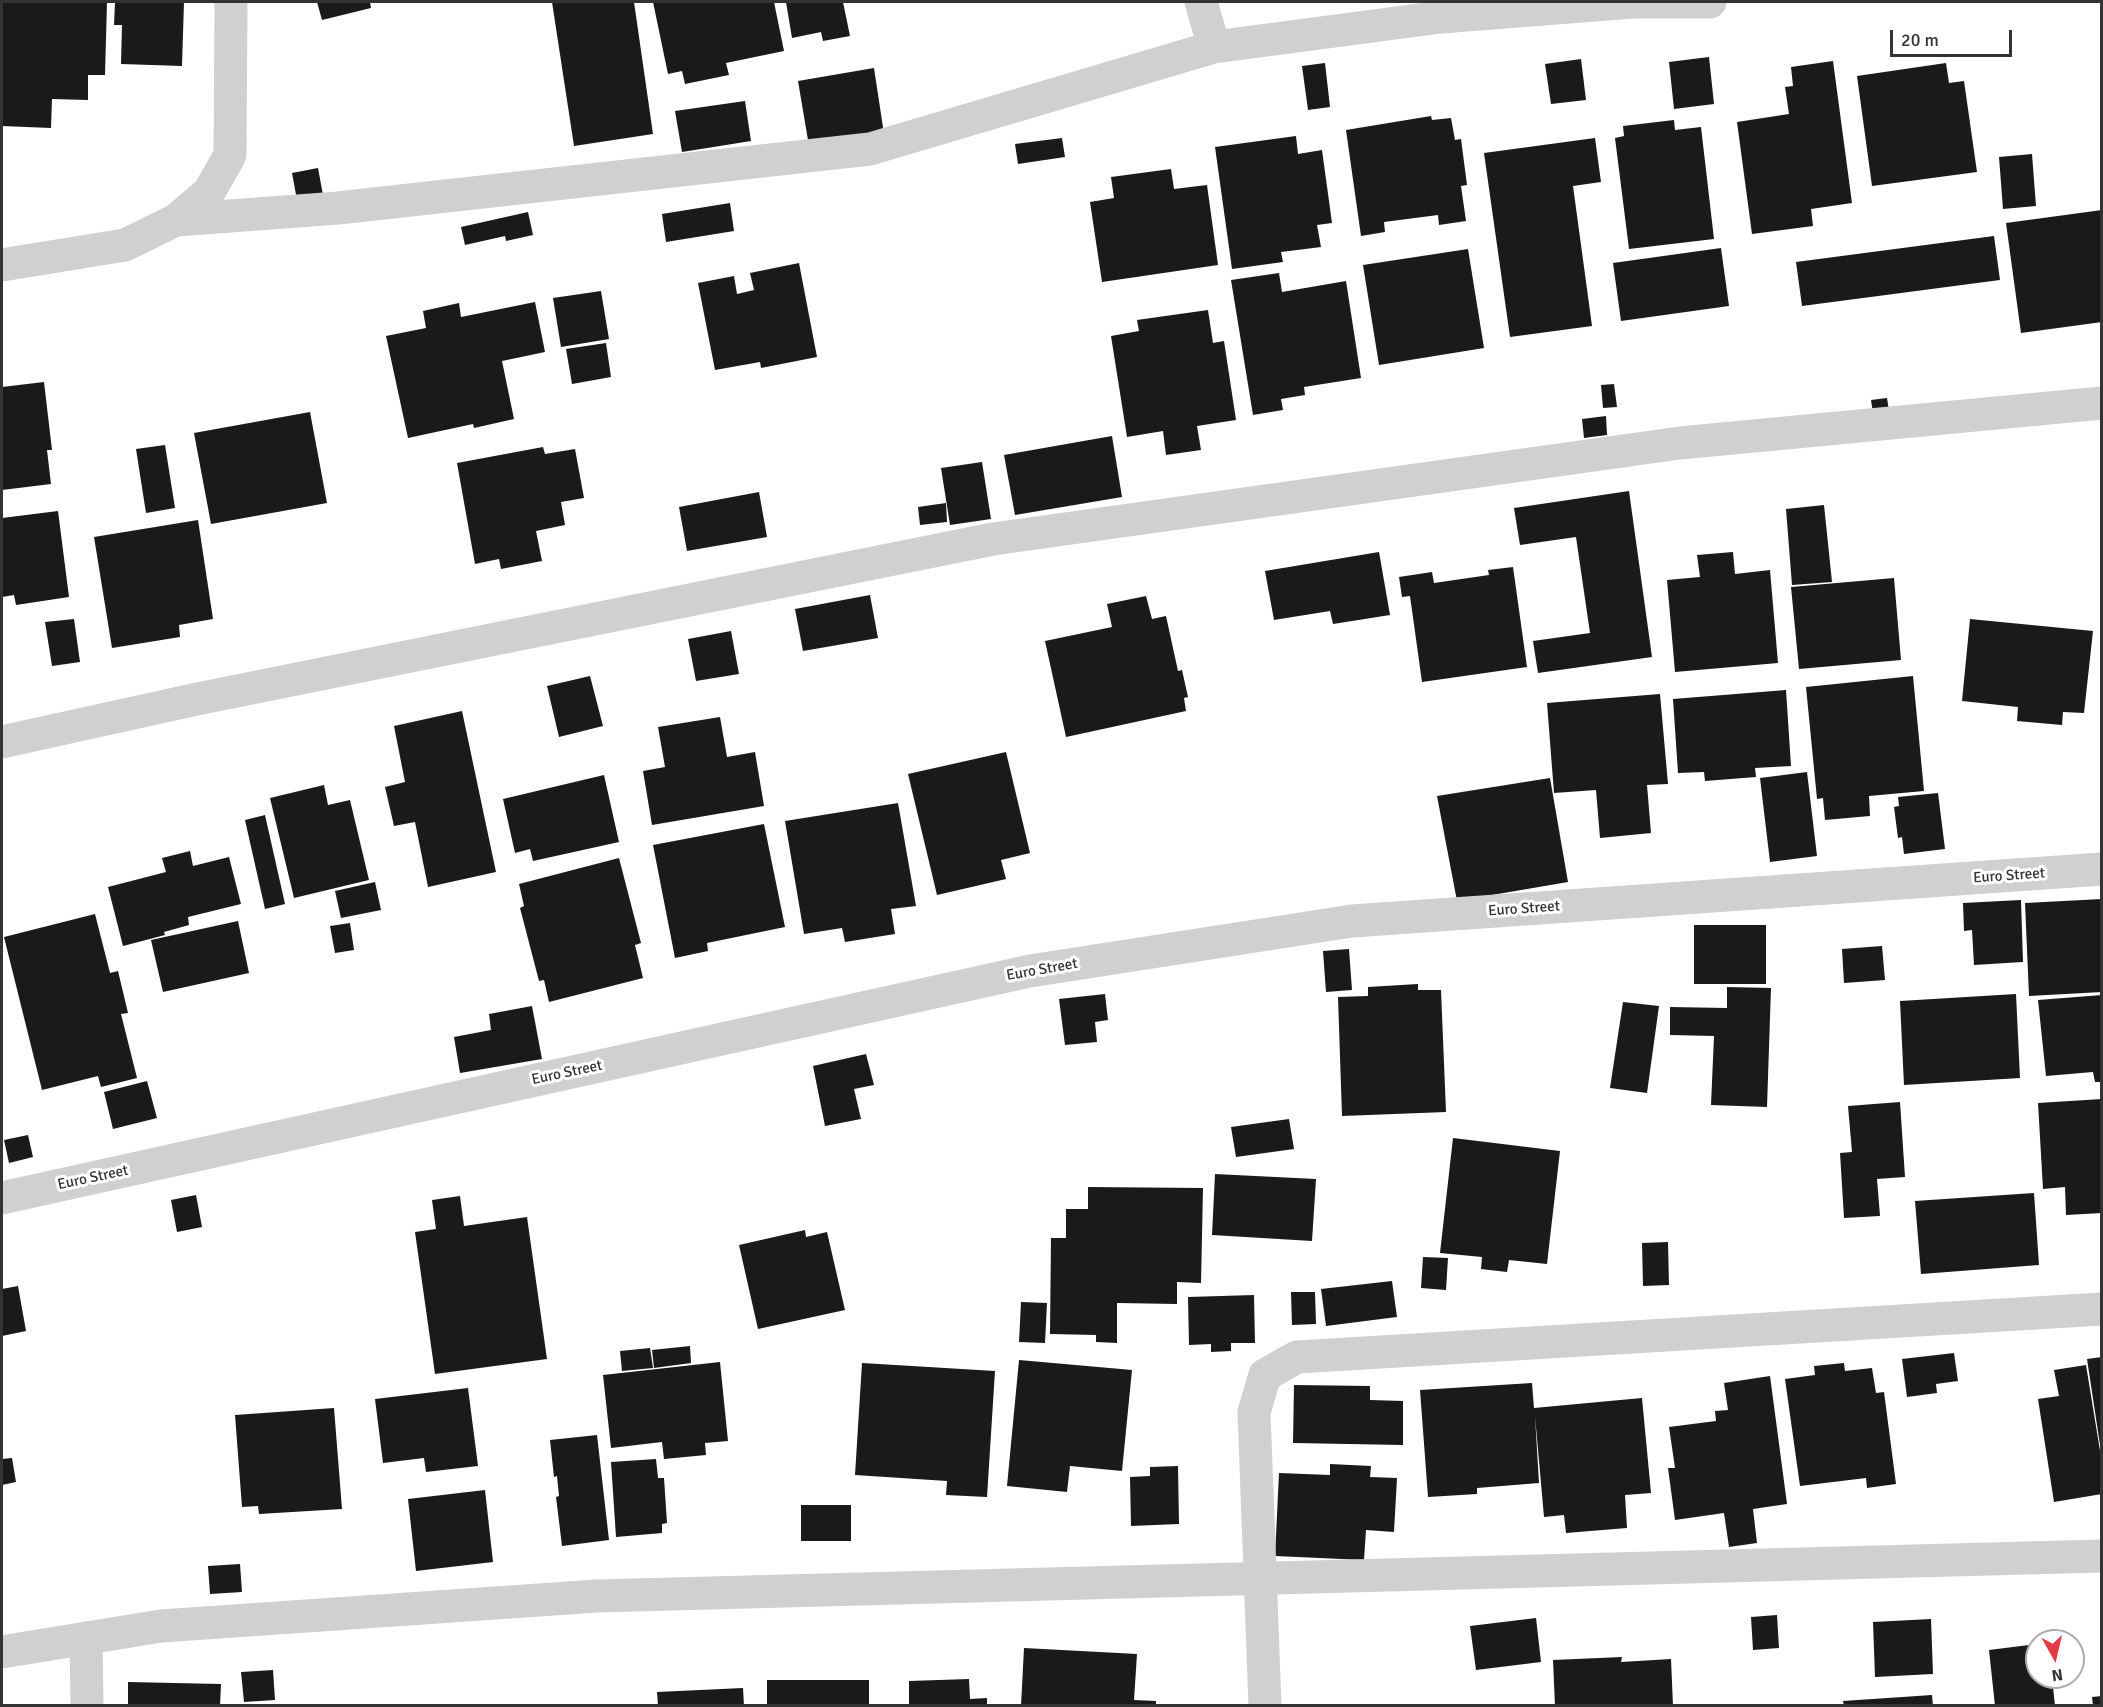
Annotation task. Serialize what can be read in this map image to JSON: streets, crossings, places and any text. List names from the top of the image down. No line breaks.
{"streets":{"street":["Euro Street"]},"scale_bar":"20 m","north":"bottom"}
